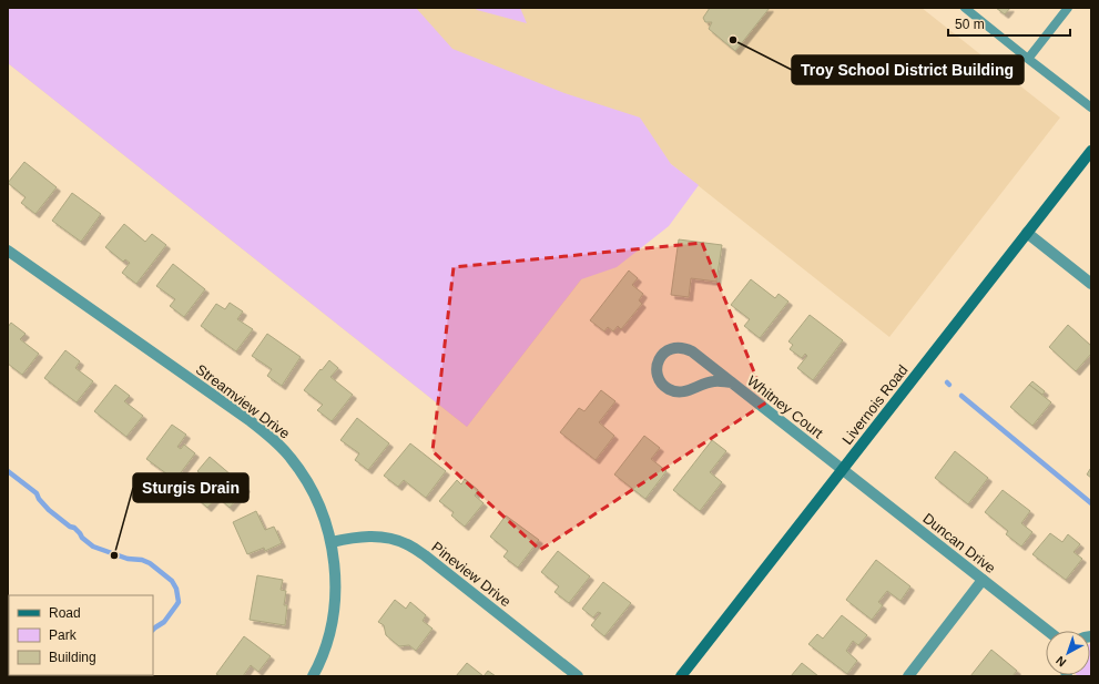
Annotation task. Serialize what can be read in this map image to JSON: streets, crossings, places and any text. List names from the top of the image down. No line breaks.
{"streets":{"main road":["Livernois Road"],"street":["Streamview Drive","Whitney Court","Duncan Drive","Pineview Drive"]},"crossings":[["Streamview Drive","Pineview Drive"],["Livernois Road","Whitney Court"],["Livernois Road","Duncan Drive"],["Whitney Court","Duncan Drive"]],"places":["Troy School District Building","Sturgis Drain"],"legend":["Road","Park","Building"],"scale_bar":"50 m","north":"bottom left"}
